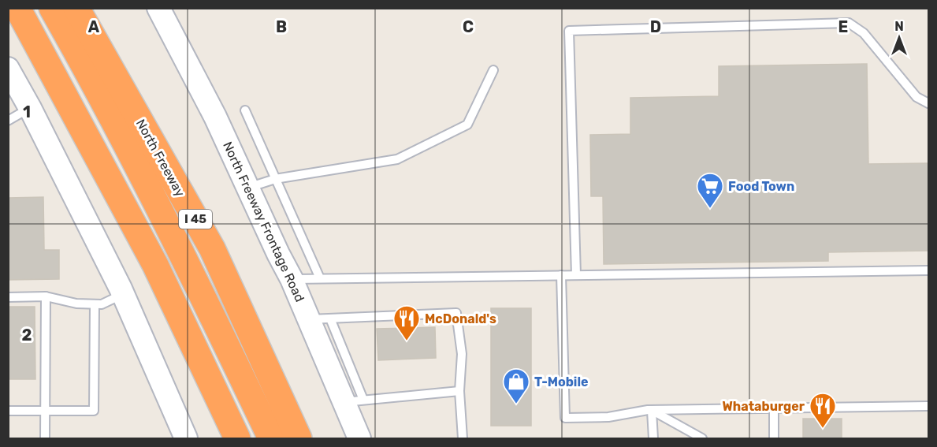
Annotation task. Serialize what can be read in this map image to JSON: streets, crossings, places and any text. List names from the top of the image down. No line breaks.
{"streets":{"highway":["North Freeway","I 45"],"main road":["North Freeway Frontage Road"]},"places":{"supermarket":["Food Town"],"restaurant":["McDonald's","Whataburger"],"shop":["T-Mobile"]},"north":"top","grid":{"columns":["A","B","C","D","E"],"rows":["1","2"]}}
